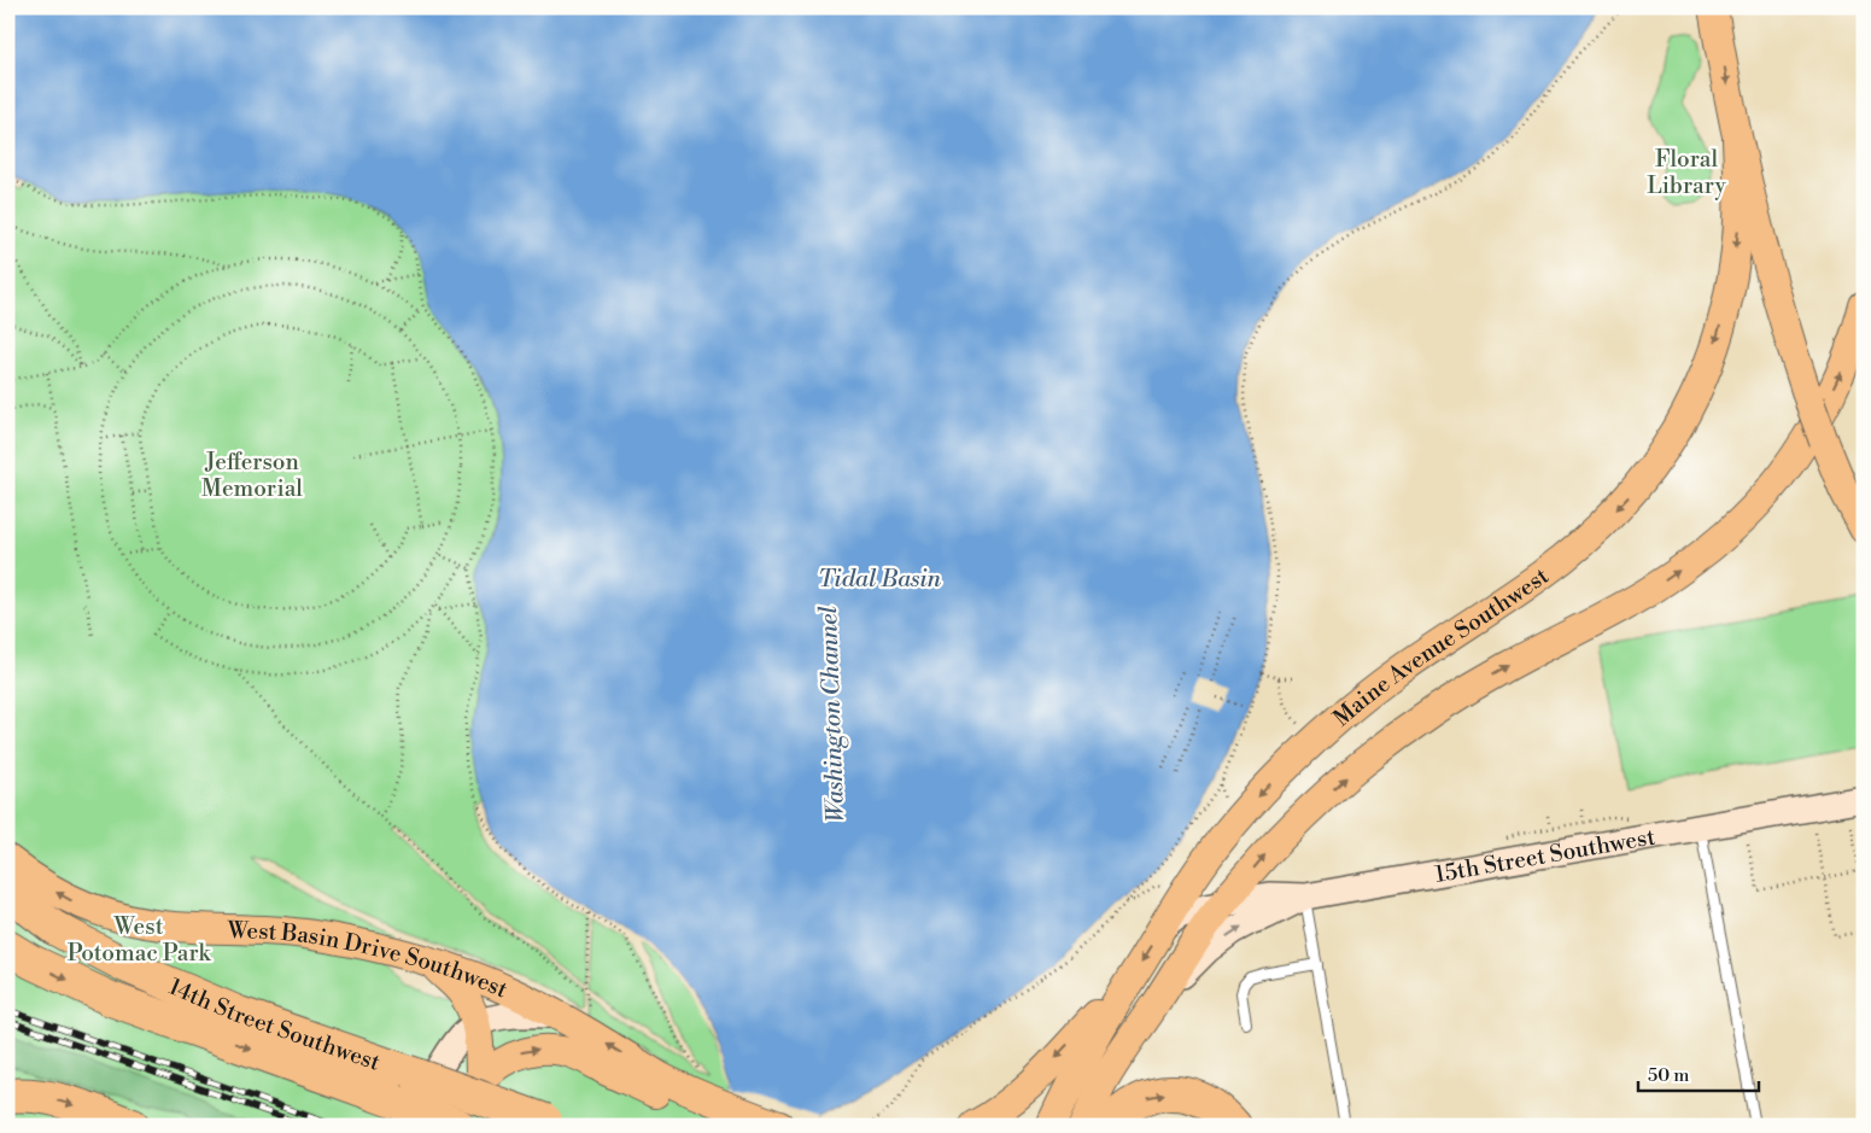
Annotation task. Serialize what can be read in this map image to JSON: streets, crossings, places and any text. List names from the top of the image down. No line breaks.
{"streets":{"highway":["14th Street Southwest"],"main road":["Maine Avenue Southwest","15th Street Southwest","West Basin Drive Southwest"]},"crossings":[["Maine Avenue Southwest","15th Street Southwest"]],"one_way":["West Basin Drive Southwest"],"water":["Tidal Basin","Washington Channel"],"parks":["Floral Library","Jefferson Memorial","West Potomac Park"],"scale_bar":"50 m"}
